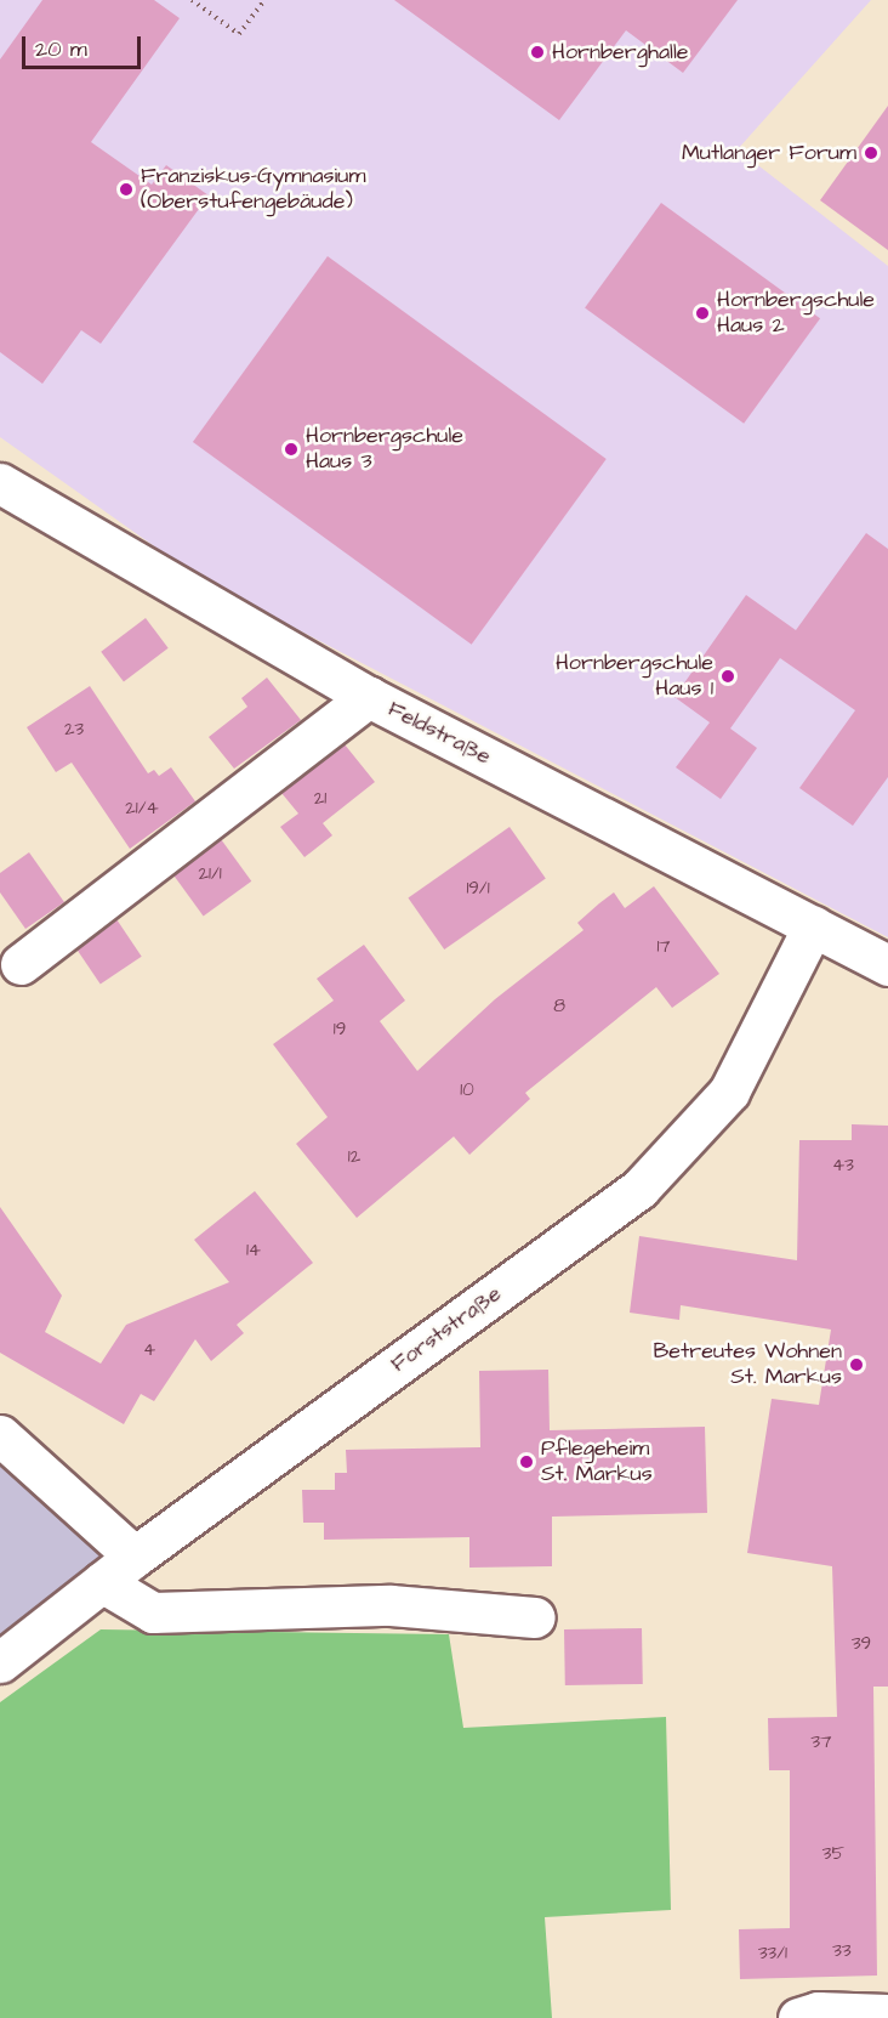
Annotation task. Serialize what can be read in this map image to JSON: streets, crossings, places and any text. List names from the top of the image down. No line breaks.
{"streets":{"street":["Feldstraße","Forststraße"]},"crossings":[["Feldstraße","Forststraße"]],"places":["Hornberghalle","Mutlanger Forum","Franziskus-Gymnasium (Oberstufengebäude)","Hornbergschule Haus 2","Hornbergschule Haus 3","Hornbergschule Haus 1","Betreutes Wohnen St. Markus","Pflegeheim St. Markus"],"house_numbers":["23","21","21/4","21/1","19/1","17","8","19","10","12","43","14","4","39","37","35","33","33/1"],"scale_bar":"20 m"}
